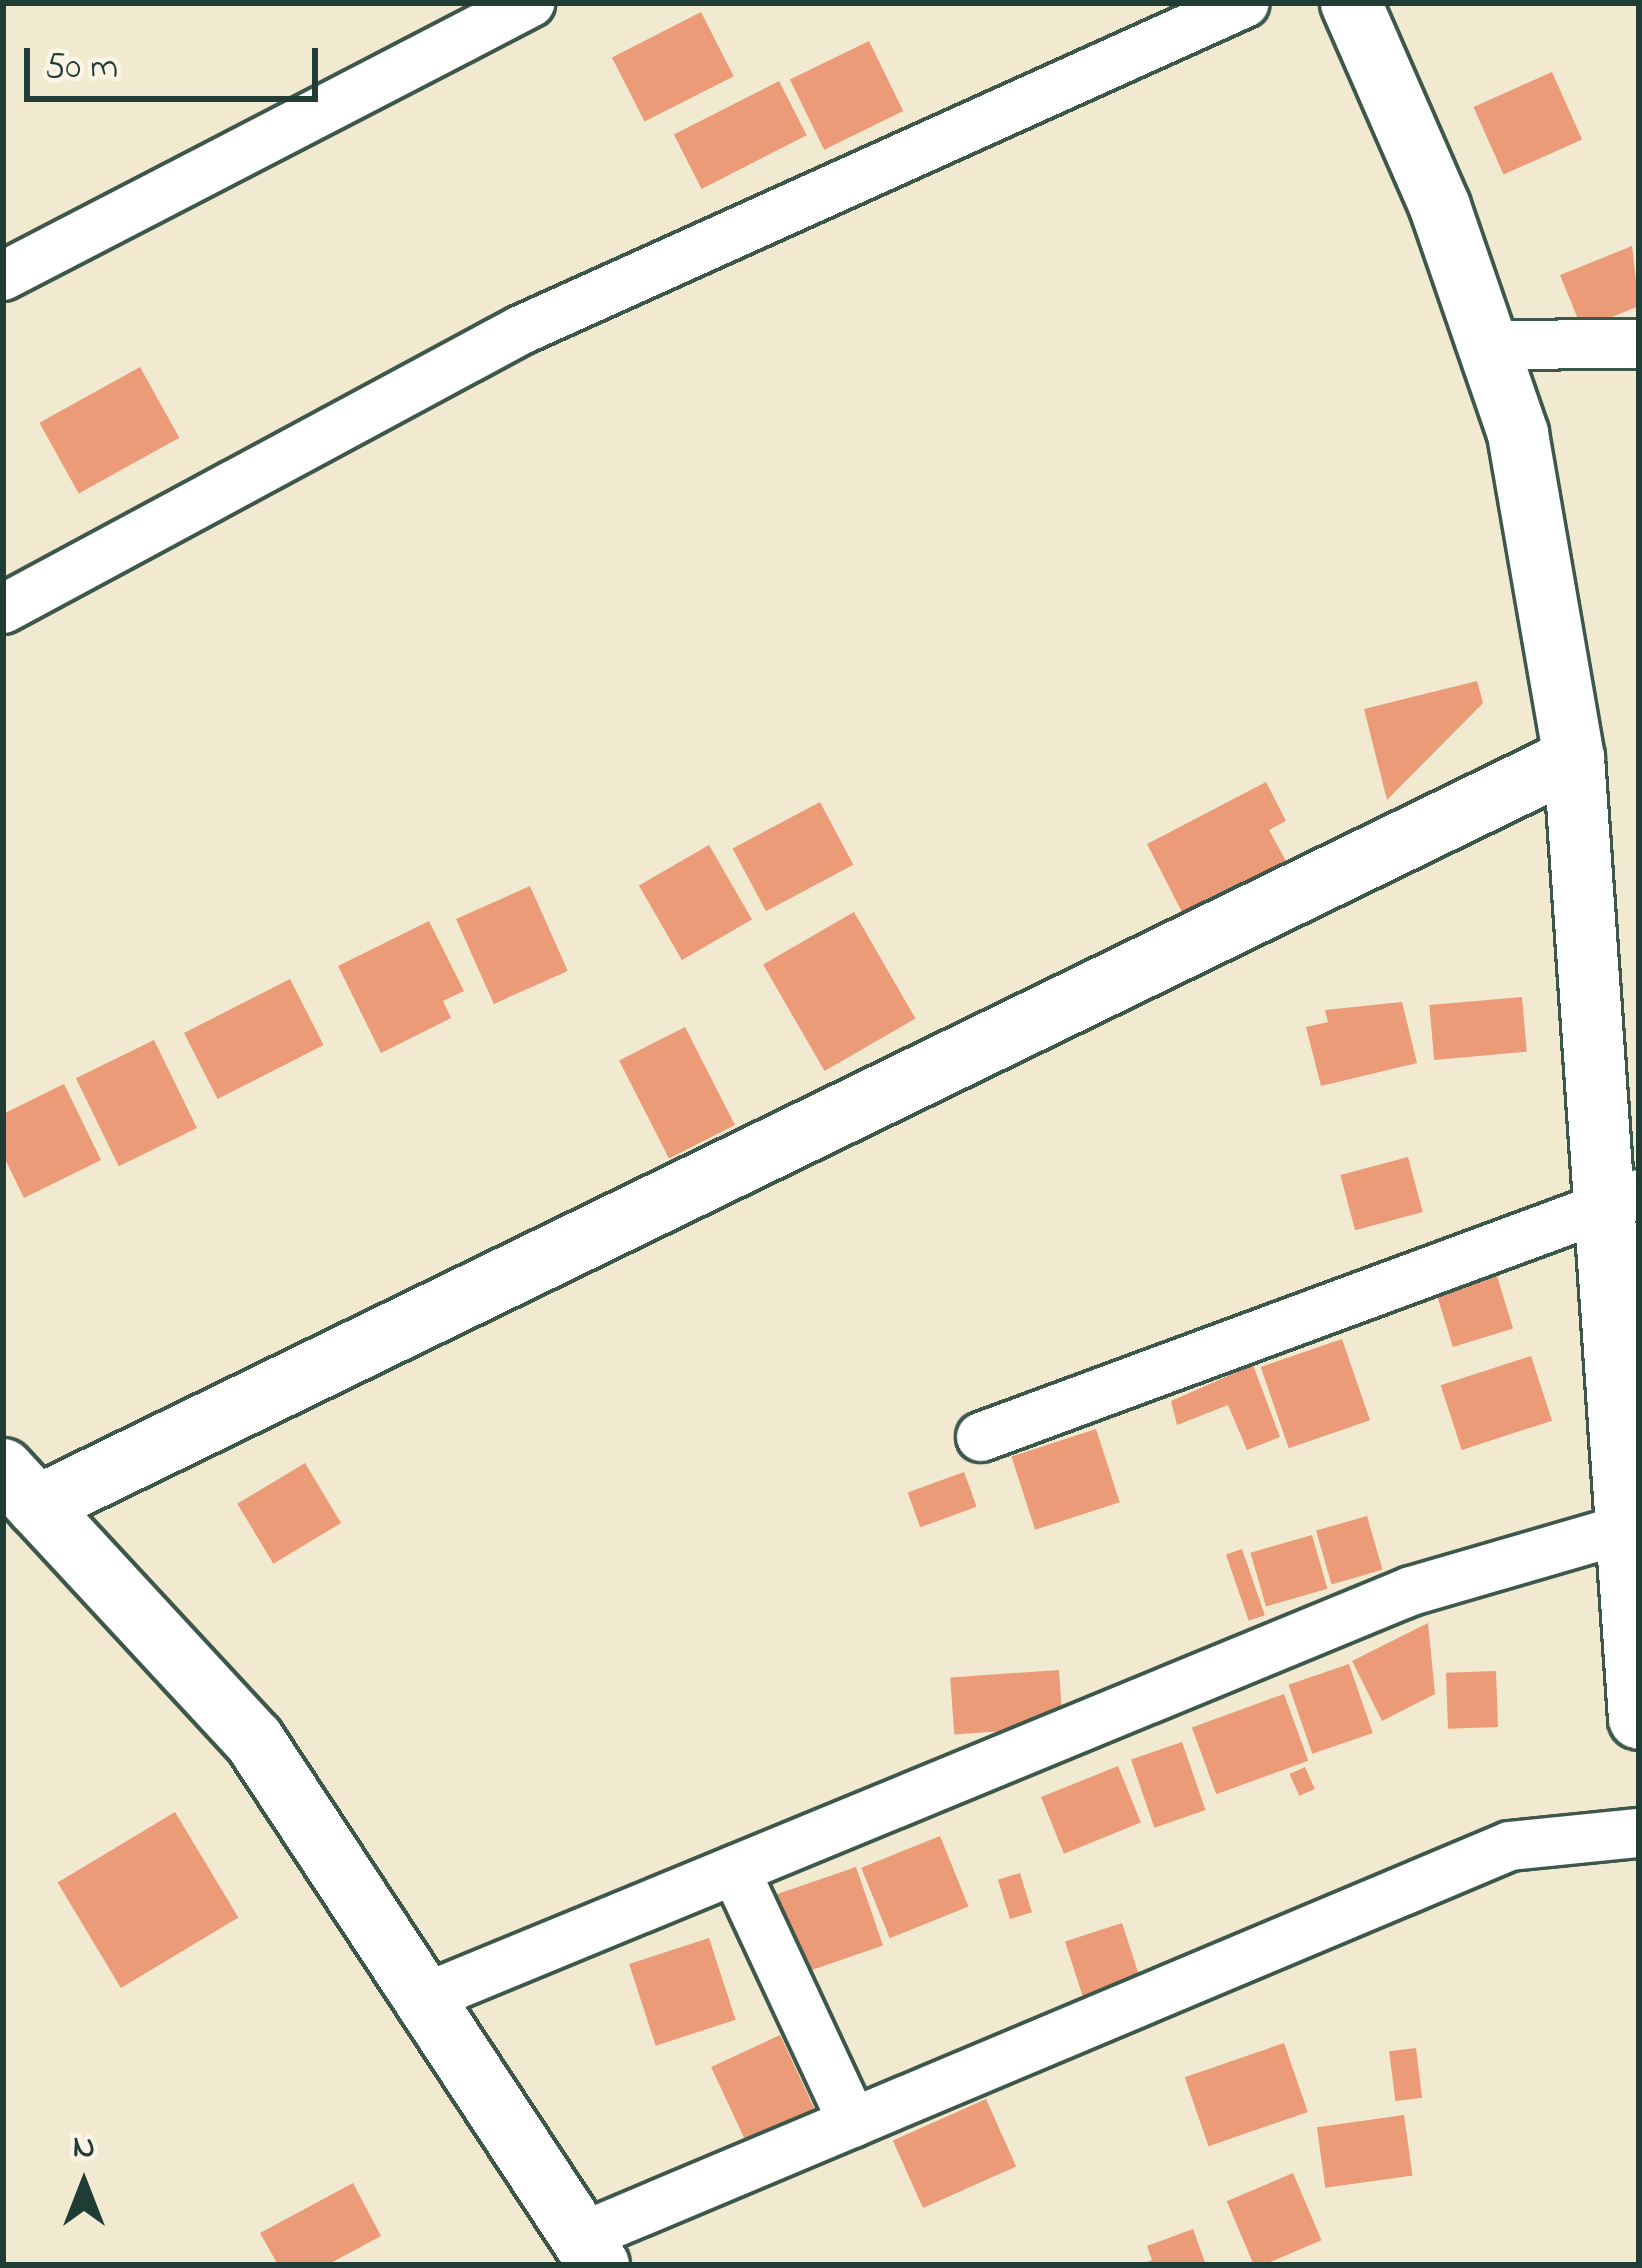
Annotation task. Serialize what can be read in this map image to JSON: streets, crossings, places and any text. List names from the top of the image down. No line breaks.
{"scale_bar":"50 m","north":"top"}
